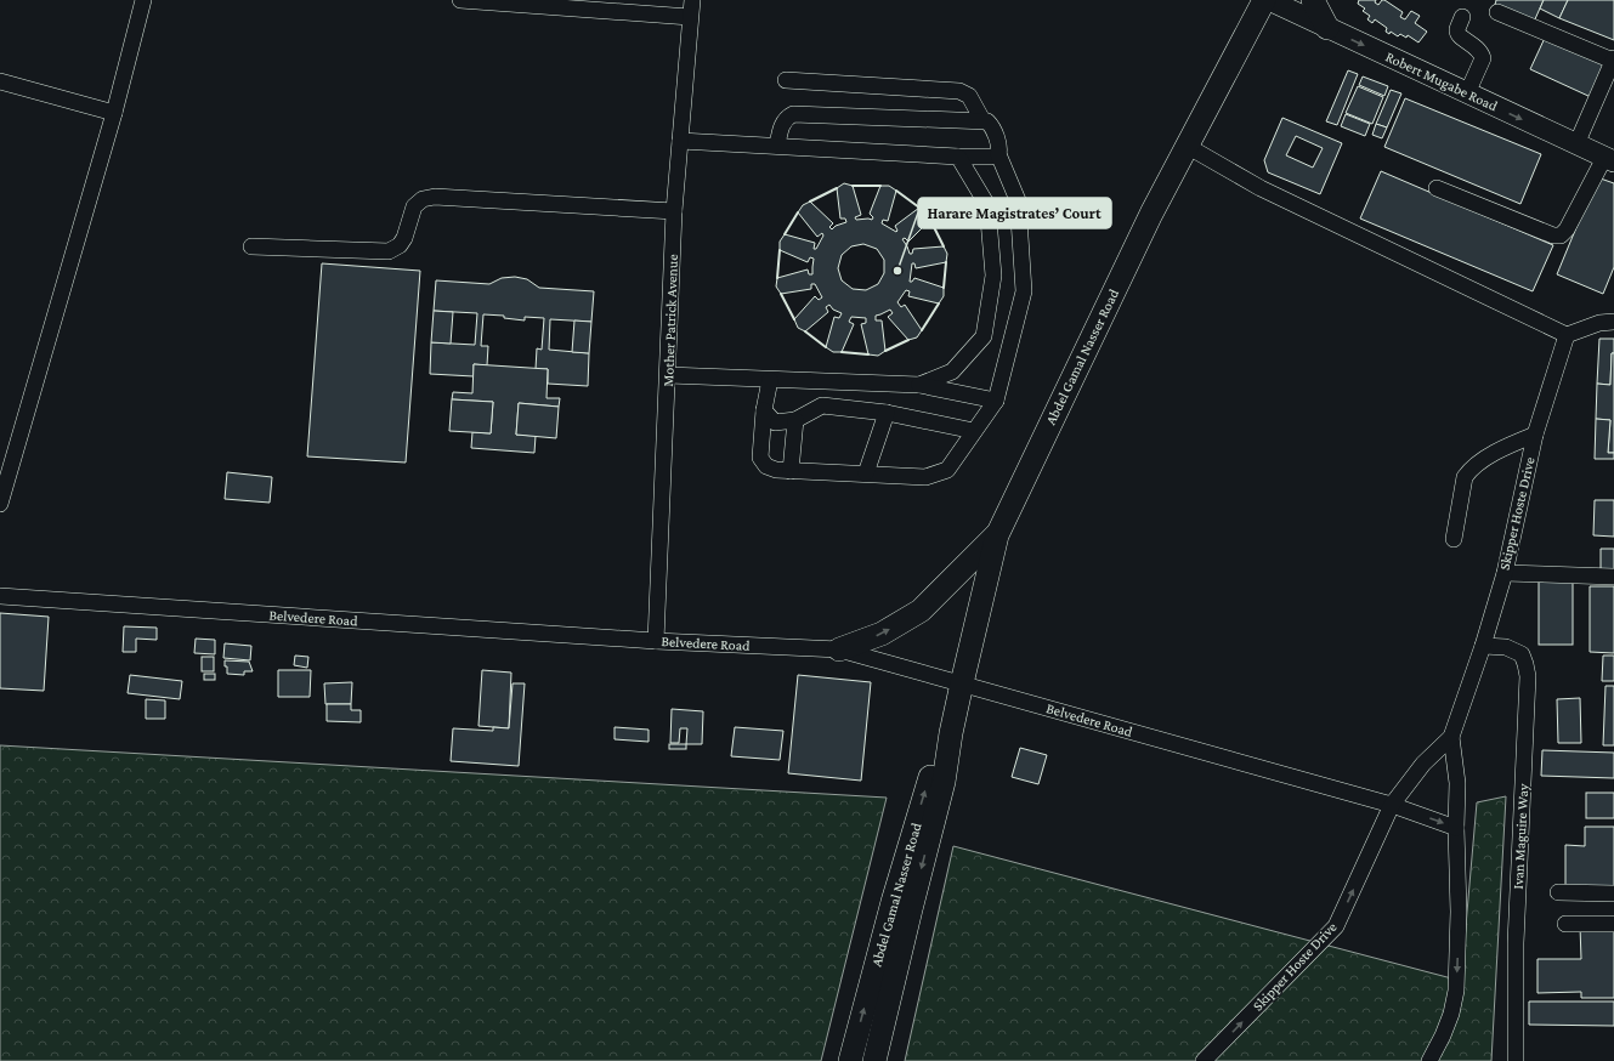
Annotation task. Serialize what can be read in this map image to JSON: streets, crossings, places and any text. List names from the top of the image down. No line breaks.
{"streets":{"highway":["Abdel Gamal Nasser Road"],"main road":["Robert Mugabe Road"],"street":["Mother Patrick Avenue","Skipper Hoste Drive","Belvedere Road","Ivan Maguire Way"]},"crossings":[["Mother Patrick Avenue","Belvedere Road"],["Abdel Gamal Nasser Road","Belvedere Road"],["Skipper Hoste Drive","Belvedere Road"],["Skipper Hoste Drive","Ivan Maguire Way"]],"one_way":["Robert Mugabe Road"],"places":["Harare Magistrates’ Court"]}
